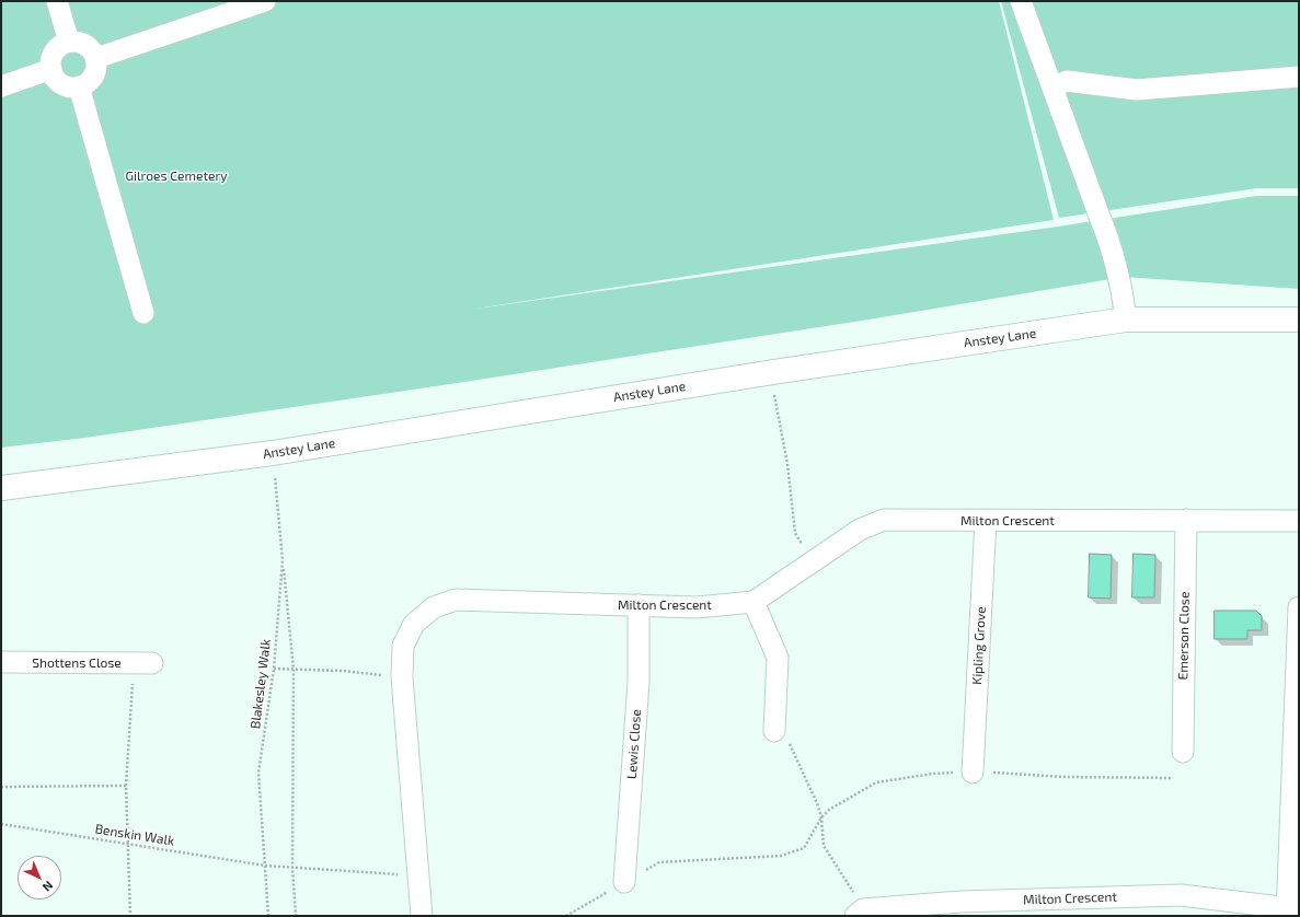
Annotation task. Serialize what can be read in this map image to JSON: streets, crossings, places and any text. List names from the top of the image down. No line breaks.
{"streets":{"main road":["Anstey Lane"],"street":["Milton Crescent","Emerson Close","Kipling Grove","Shottens Close","Lewis Close"],"path":["Blakesley Walk","Benskin Walk"]},"crossings":[["Anstey Lane","Blakesley Walk"],["Milton Crescent","Emerson Close"],["Milton Crescent","Kipling Grove"],["Milton Crescent","Lewis Close"],["Milton Crescent","Benskin Walk"],["Blakesley Walk","Benskin Walk"]],"parks":["Gilroes Cemetery"],"north":"bottom right"}
